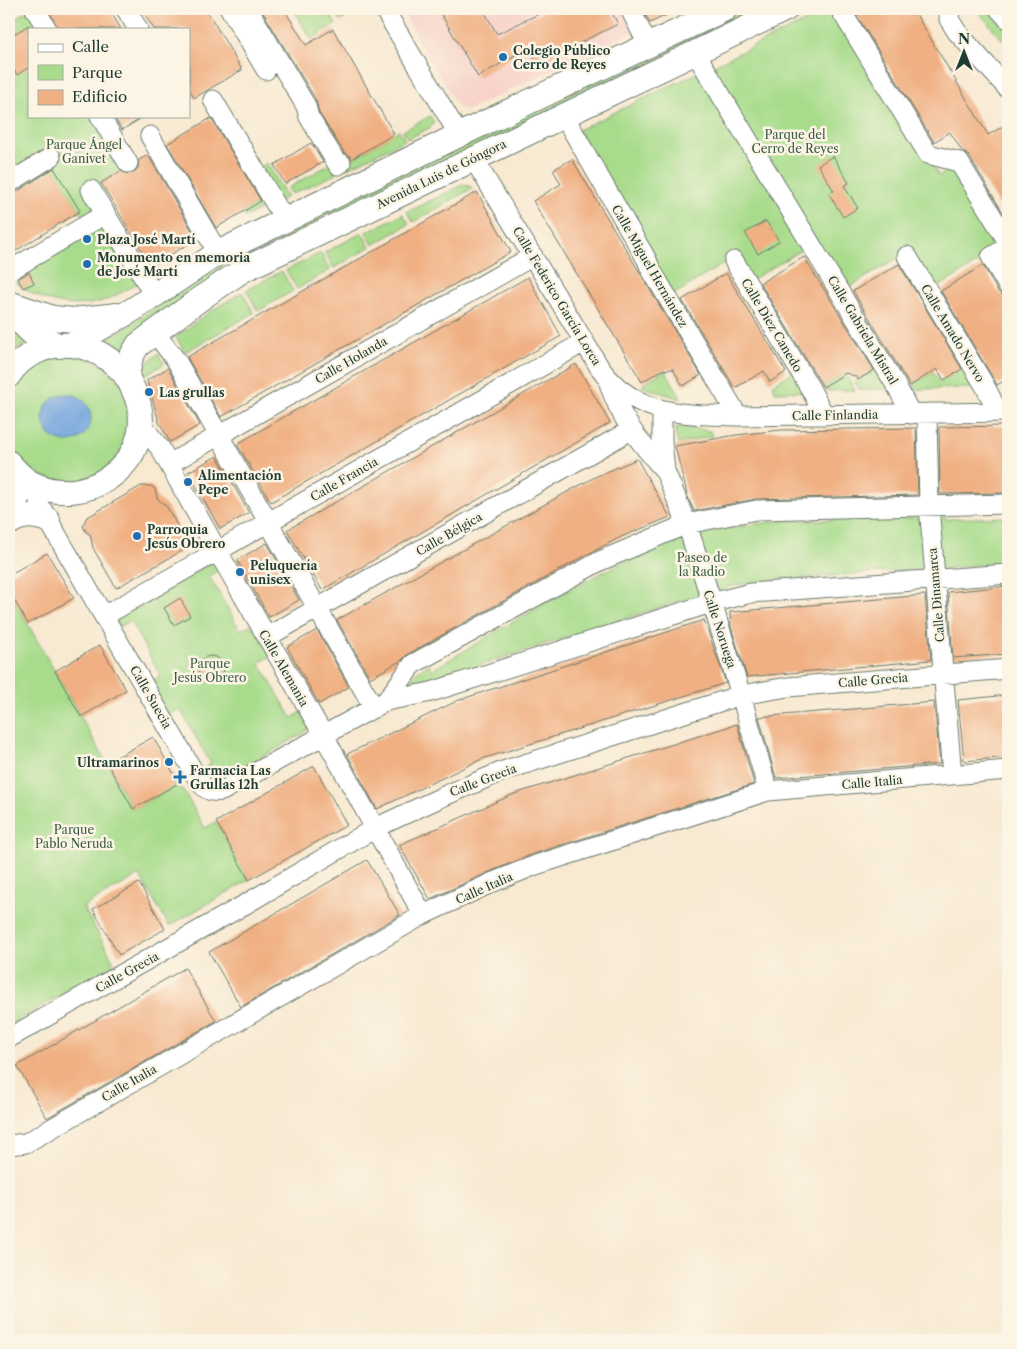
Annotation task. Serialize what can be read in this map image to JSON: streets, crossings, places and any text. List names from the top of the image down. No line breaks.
{"streets":{"main road":["Avenida Luis de Góngora"],"street":["Calle Miguel Hernández","Calle Federico García Lorca","Calle Díez Canedo","Calle Gabriela Mistral","Calle Amado Nervo","Calle Holanda","Calle Finlandia","Calle Francia","Calle Bélgica","Calle Dinamarca","Calle Noruega","Calle Alemania","Calle Grecia","Calle Suecia","Calle Italia"]},"crossings":[["Avenida Luis de Góngora","Calle Miguel Hernández"],["Avenida Luis de Góngora","Calle Federico García Lorca"],["Avenida Luis de Góngora","Calle Gabriela Mistral"],["Calle Miguel Hernández","Calle Finlandia"],["Calle Federico García Lorca","Calle Holanda"],["Calle Federico García Lorca","Calle Finlandia"],["Calle Federico García Lorca","Calle Francia"],["Calle Federico García Lorca","Calle Noruega"],["Calle Díez Canedo","Calle Finlandia"],["Calle Gabriela Mistral","Calle Finlandia"],["Calle Gabriela Mistral","Calle Dinamarca"],["Calle Amado Nervo","Calle Finlandia"],["Calle Holanda","Calle Alemania"],["Calle Finlandia","Calle Dinamarca"],["Calle Finlandia","Calle Noruega"],["Calle Francia","Calle Alemania"],["Calle Francia","Calle Suecia"],["Calle Bélgica","Calle Alemania"],["Calle Dinamarca","Calle Grecia"],["Calle Dinamarca","Calle Italia"],["Calle Noruega","Calle Grecia"],["Calle Noruega","Calle Italia"],["Calle Alemania","Calle Grecia"],["Calle Alemania","Calle Suecia"],["Calle Alemania","Calle Italia"]],"parks":["Parque del Cerro de Reyes","Parque Ángel Ganivet","Paseo de la Radio","Parque Jesús Obrero","Parque Pablo Neruda"],"places":{"other":["Colegio Público Cerro de Reyes","Plaza José Martí","Monumento en memoria de José Martí","Las grullas","Alimentación Pepe","Parroquia Jesús Obrero","Peluquería unisex","Ultramarinos"],"health":["Farmacia Las Grullas 12h"]},"legend":["Calle","Parque","Edificio"],"north":"top"}
